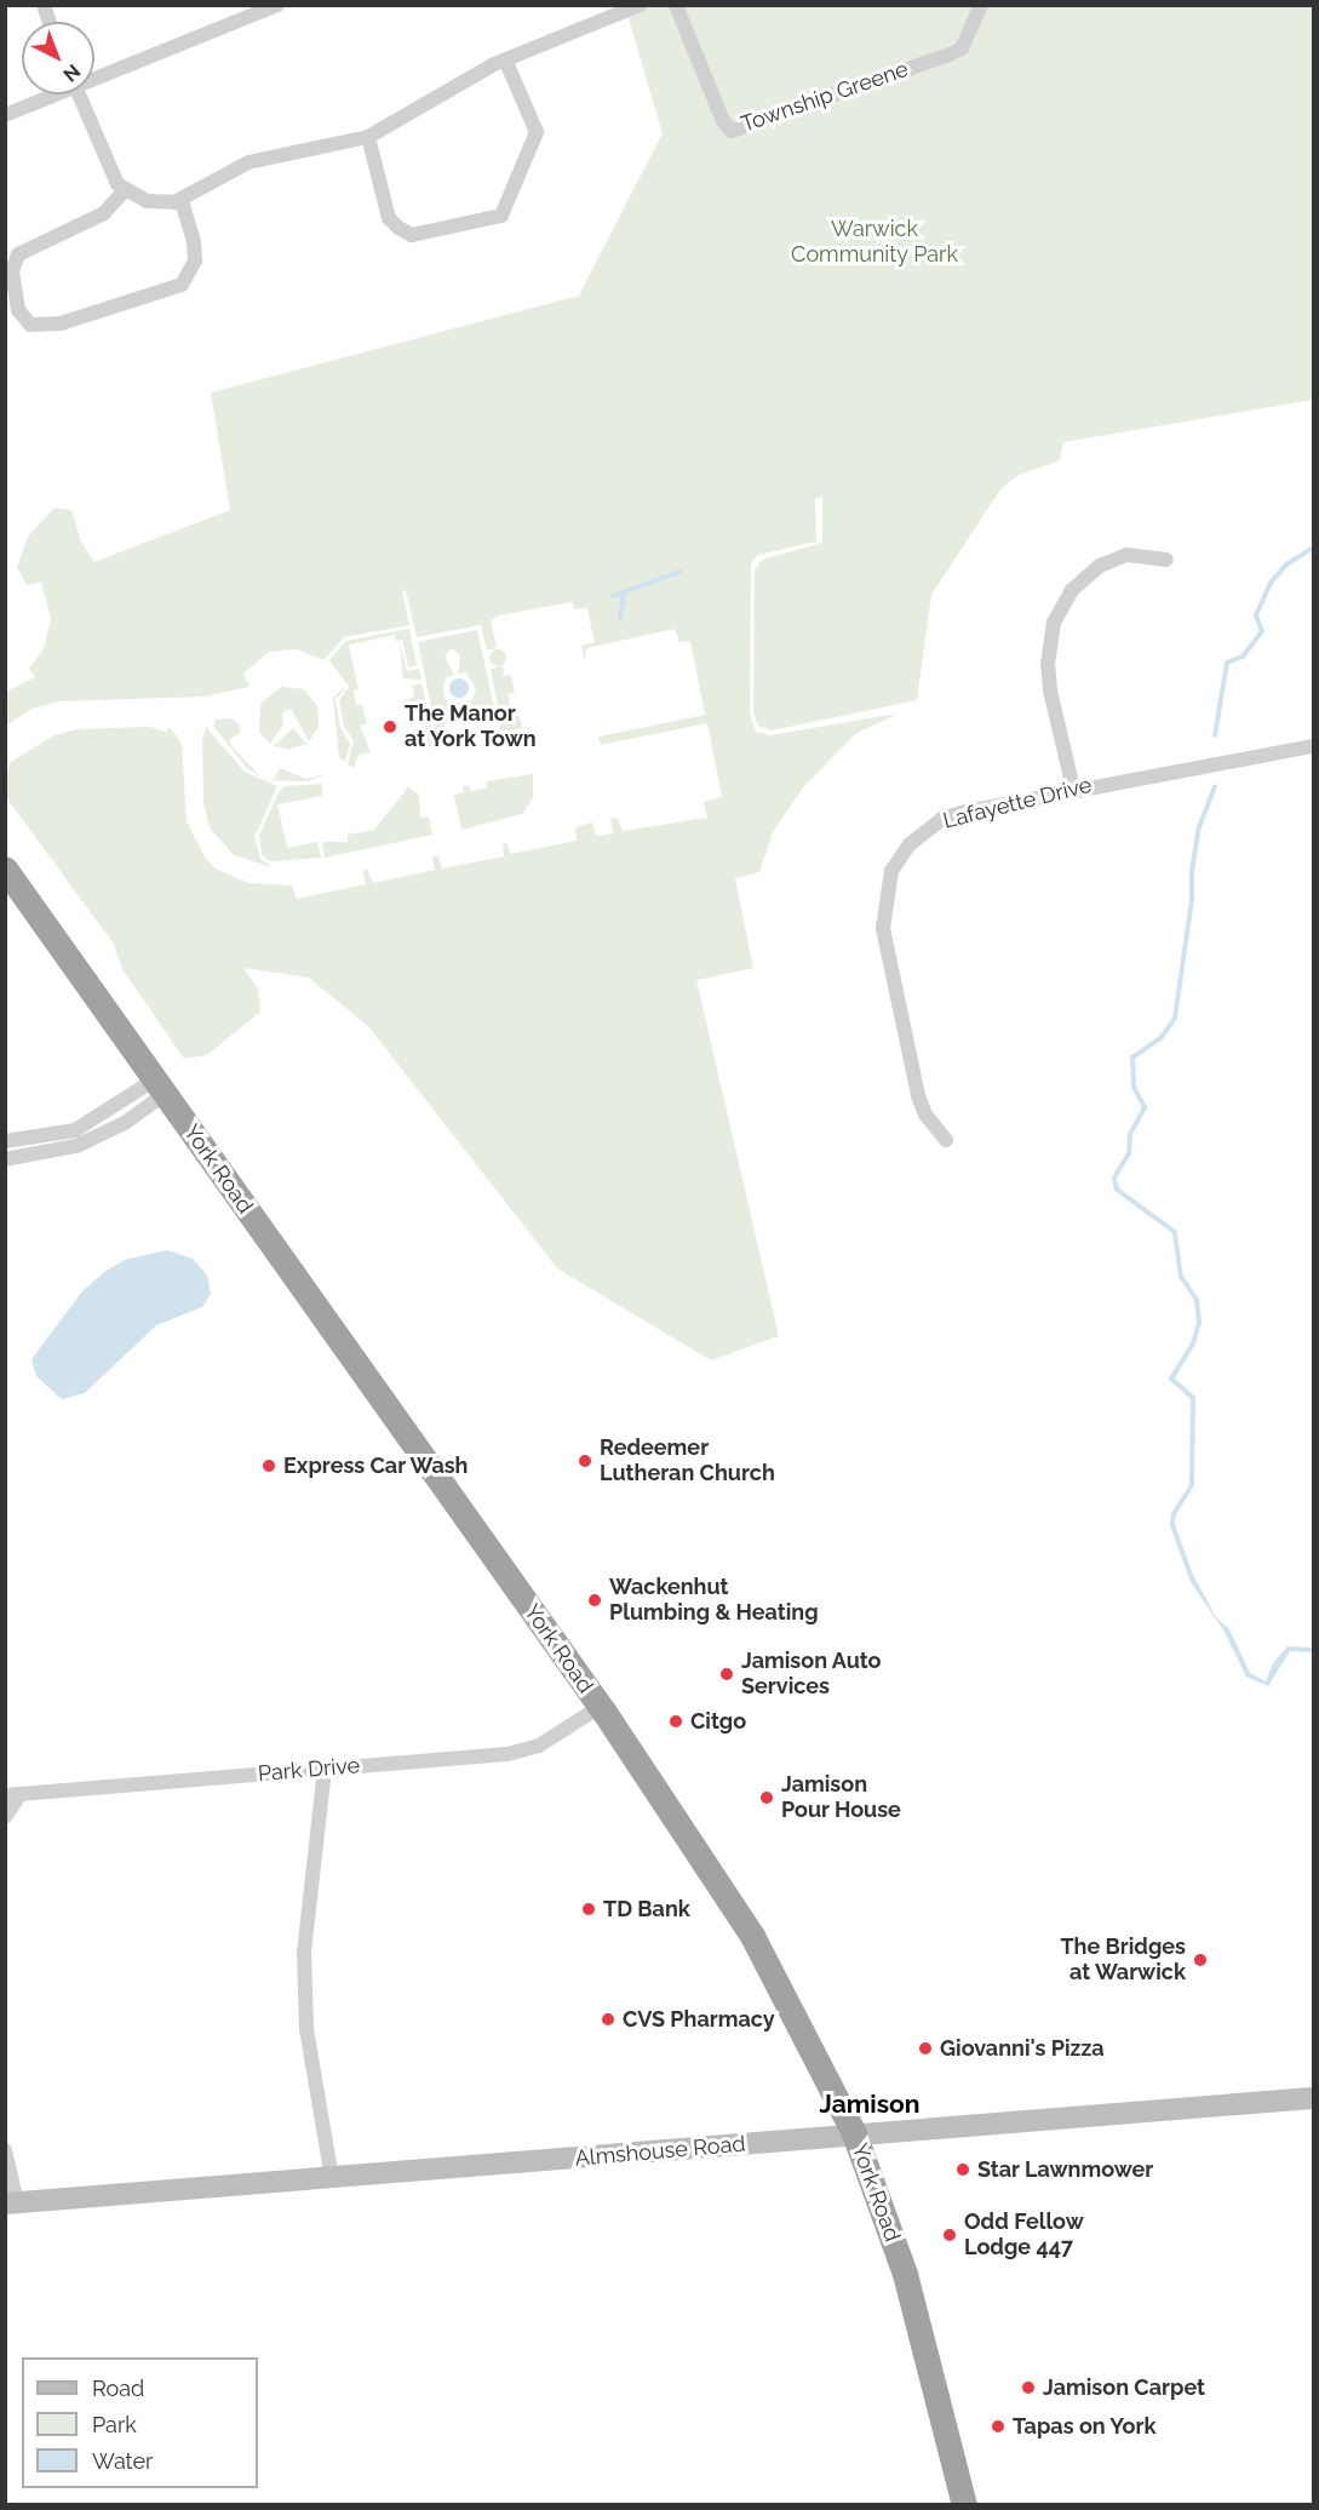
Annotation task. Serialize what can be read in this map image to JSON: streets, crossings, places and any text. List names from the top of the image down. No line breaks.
{"streets":{"highway":["York Road"],"main road":["Almshouse Road"],"street":["Township Greene","Lafayette Drive","Park Drive"]},"crossings":[["York Road","Park Drive"],["York Road","Almshouse Road"]],"districts":["Jamison"],"parks":["Warwick Community Park"],"places":["The Manor at York Town","Redeemer Lutheran Church","Express Car Wash","Wackenhut Plumbing & Heating","Jamison Auto Services","Citgo","Jamison Pour House","TD Bank","The Bridges at Warwick","CVS Pharmacy","Giovanni's Pizza","Star Lawnmower","Odd Fellow Lodge 447","Jamison Carpet","Tapas on York"],"legend":["Road","Park","Water"],"north":"bottom right"}
